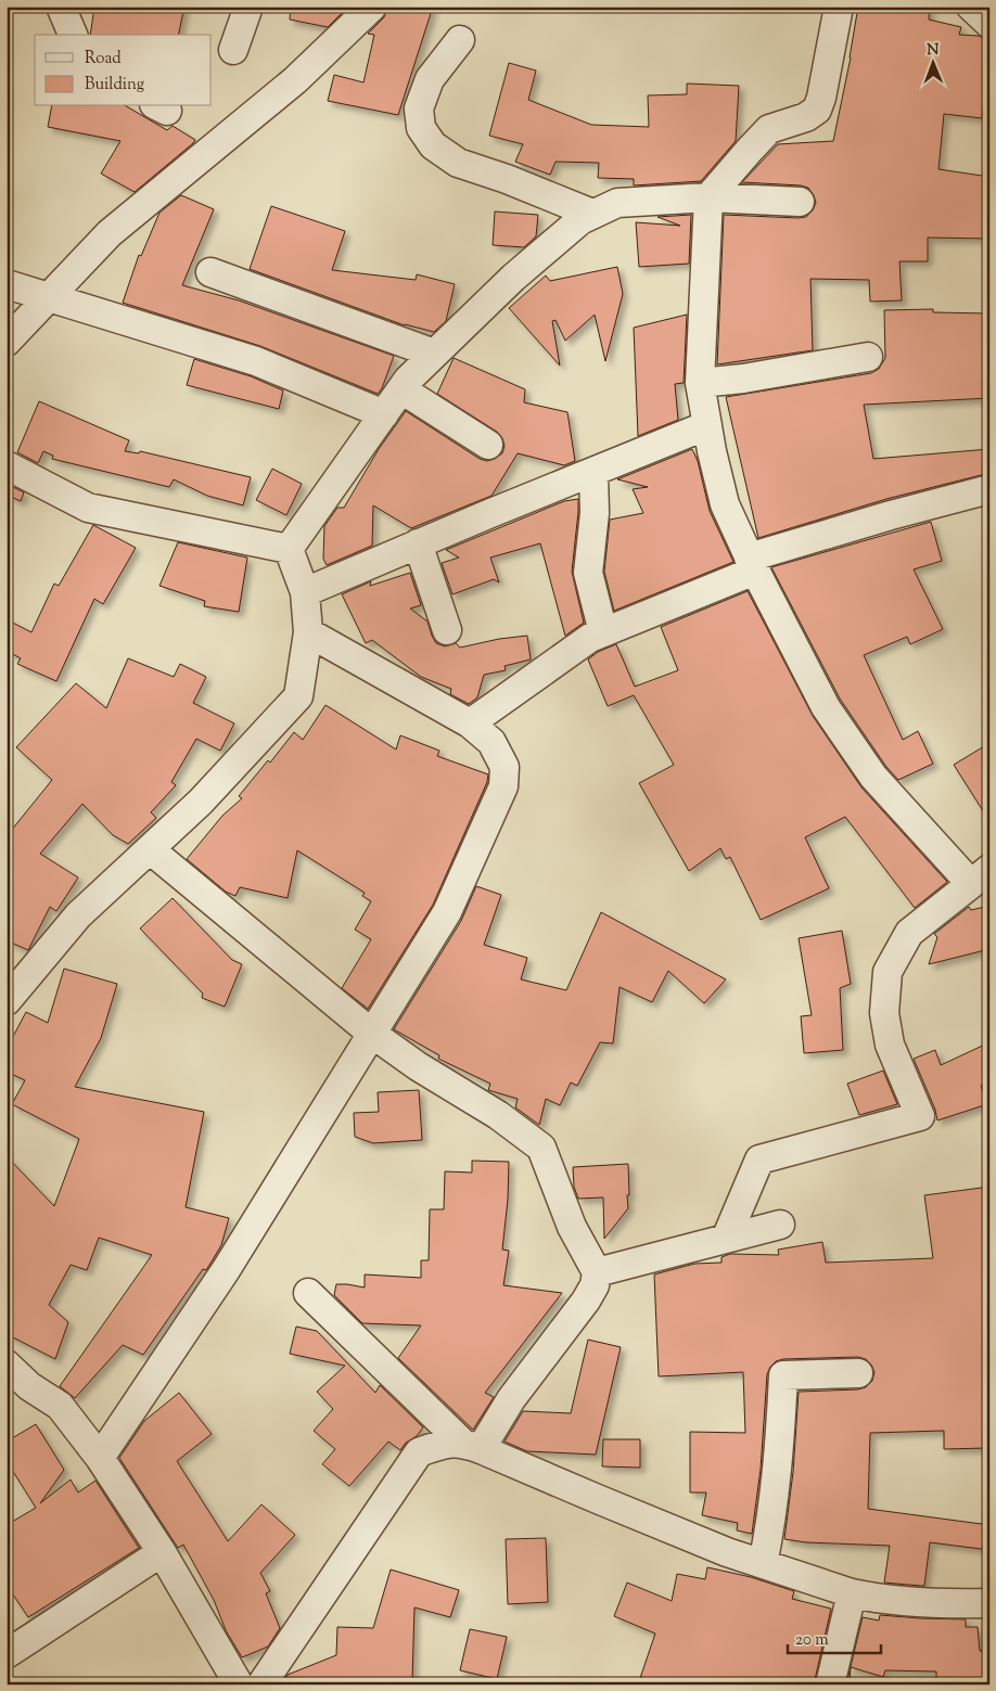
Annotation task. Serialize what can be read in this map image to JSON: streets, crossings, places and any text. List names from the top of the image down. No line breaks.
{"legend":["Road","Building"],"scale_bar":"20 m","north":"top"}
